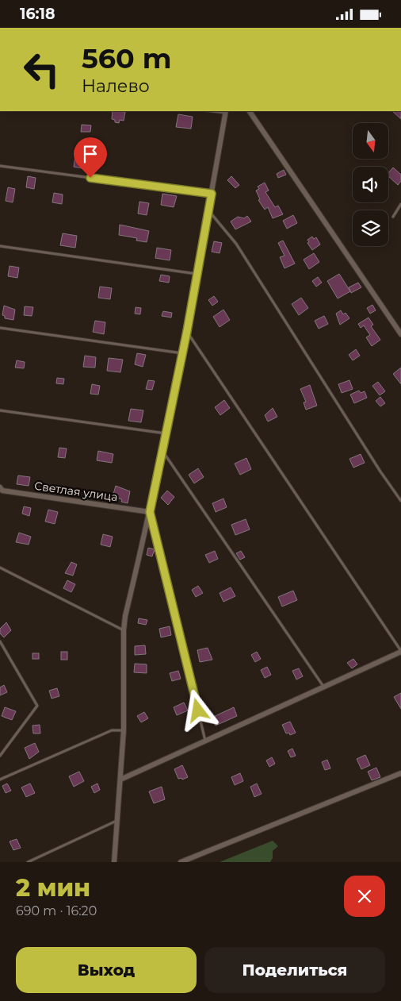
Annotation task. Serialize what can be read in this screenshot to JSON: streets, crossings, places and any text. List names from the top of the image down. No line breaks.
{"streets":{"street":["Светлая улица"]},"north":"bottom","page":{"status":"16:18","turn":["560 m","Налево"],"heading":["2 мин","690 m · 16:20"],"buttons":["Выход","Поделиться"]}}
